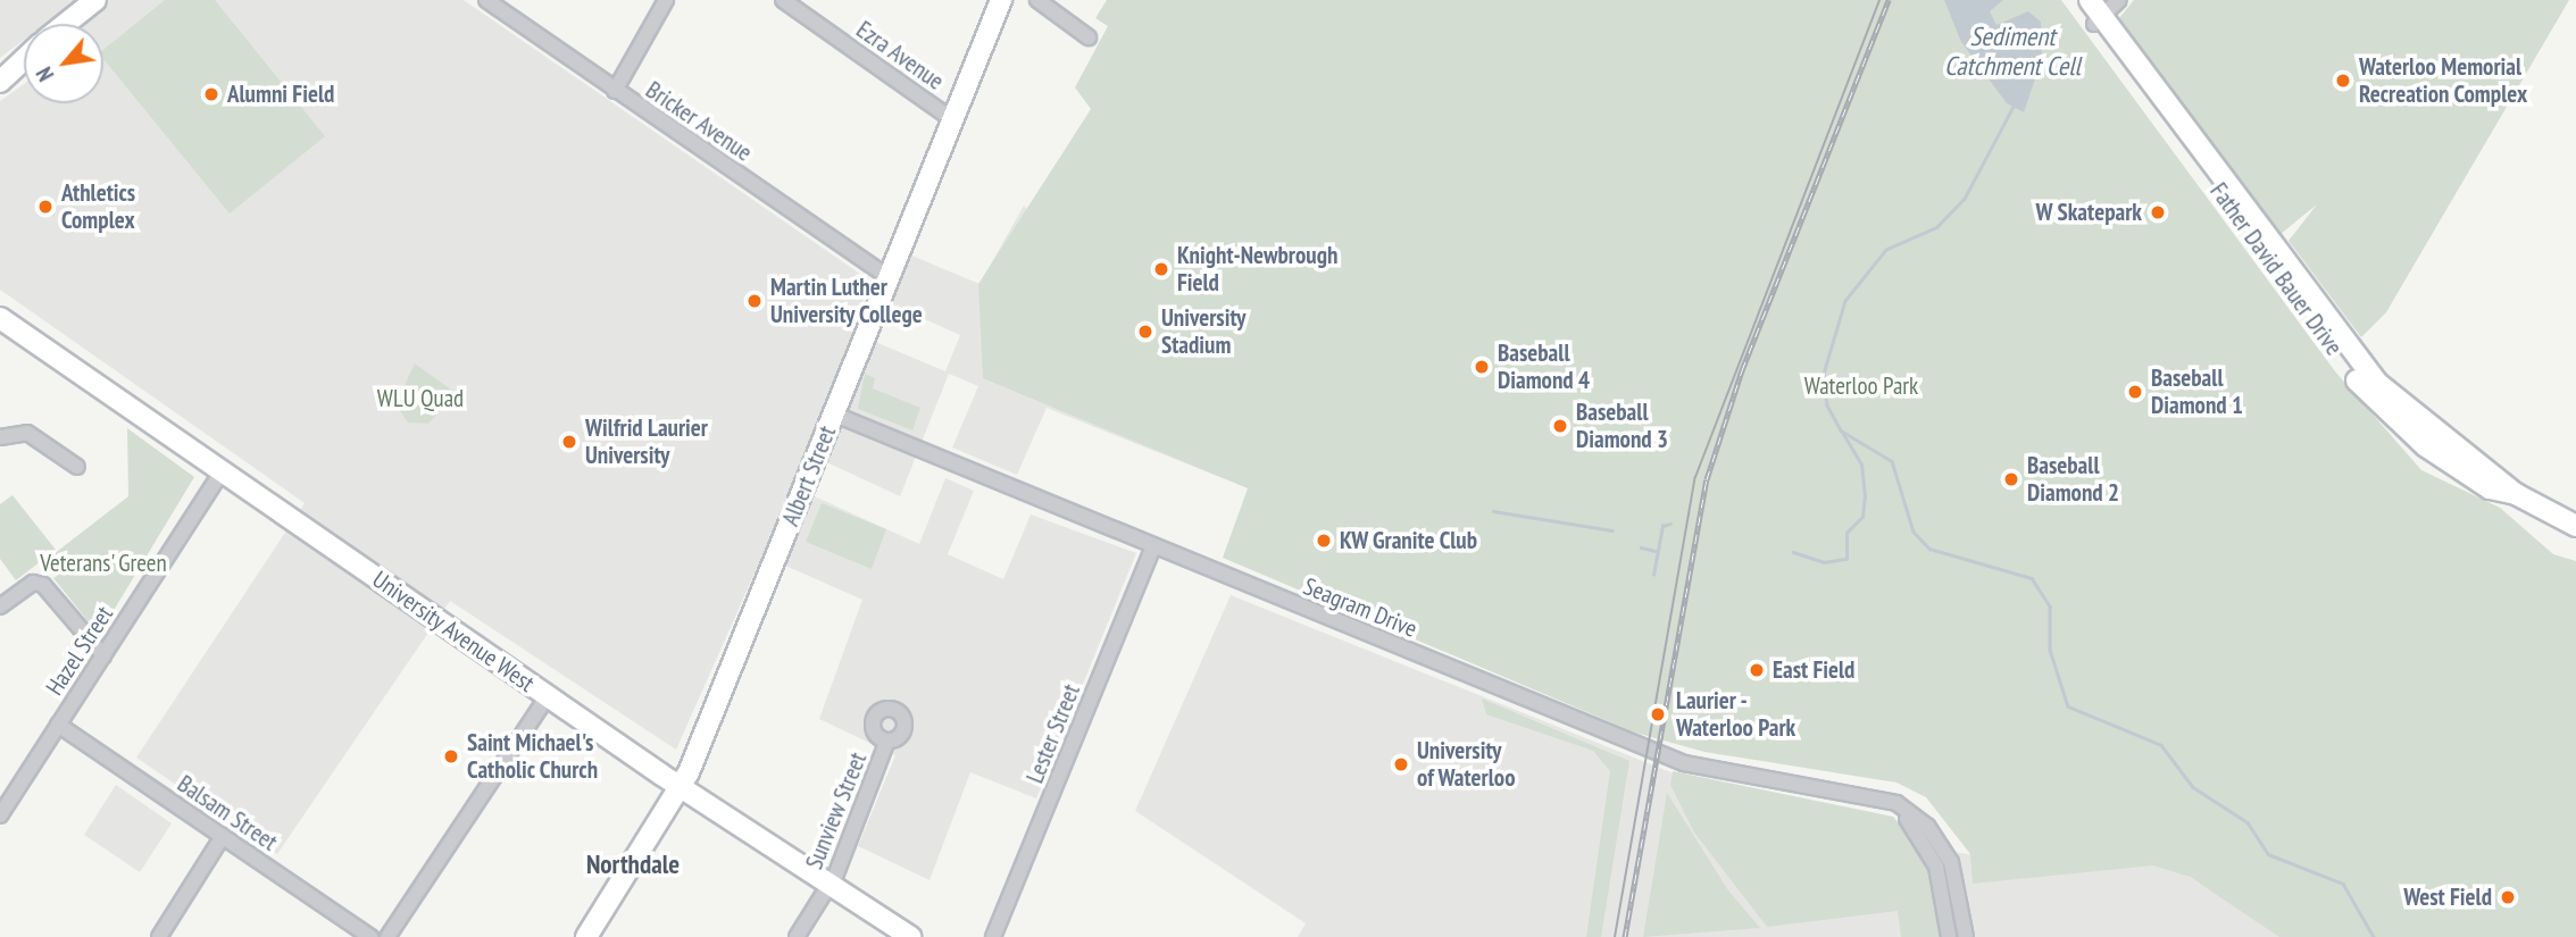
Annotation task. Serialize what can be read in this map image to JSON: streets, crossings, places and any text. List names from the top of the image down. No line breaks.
{"streets":{"street":["Ezra Avenue","Bricker Avenue","Father David Bauer Drive","Albert Street","Seagram Drive","University Avenue West","Hazel Street","Lester Street","Sunview Street","Balsam Street"]},"crossings":[["Ezra Avenue","Albert Street"],["Bricker Avenue","Albert Street"],["Albert Street","Seagram Drive"],["Albert Street","University Avenue West"],["Seagram Drive","Lester Street"],["University Avenue West","Hazel Street"],["University Avenue West","Sunview Street"],["Hazel Street","Balsam Street"]],"districts":["Northdale"],"water":["Sediment Catchment Cell"],"parks":["Waterloo Park","WLU Quad","Veterans' Green"],"places":["Waterloo Memorial Recreation Complex","Alumni Field","Athletics Complex","W Skatepark","Knight-Newbrough Field","Martin Luther University College","University Stadium","Baseball Diamond 4","Baseball Diamond 1","Baseball Diamond 3","Wilfrid Laurier University","Baseball Diamond 2","KW Granite Club","East Field","Laurier - Waterloo Park","Saint Michael's Catholic Church","University of Waterloo","West Field"],"north":"bottom left"}
